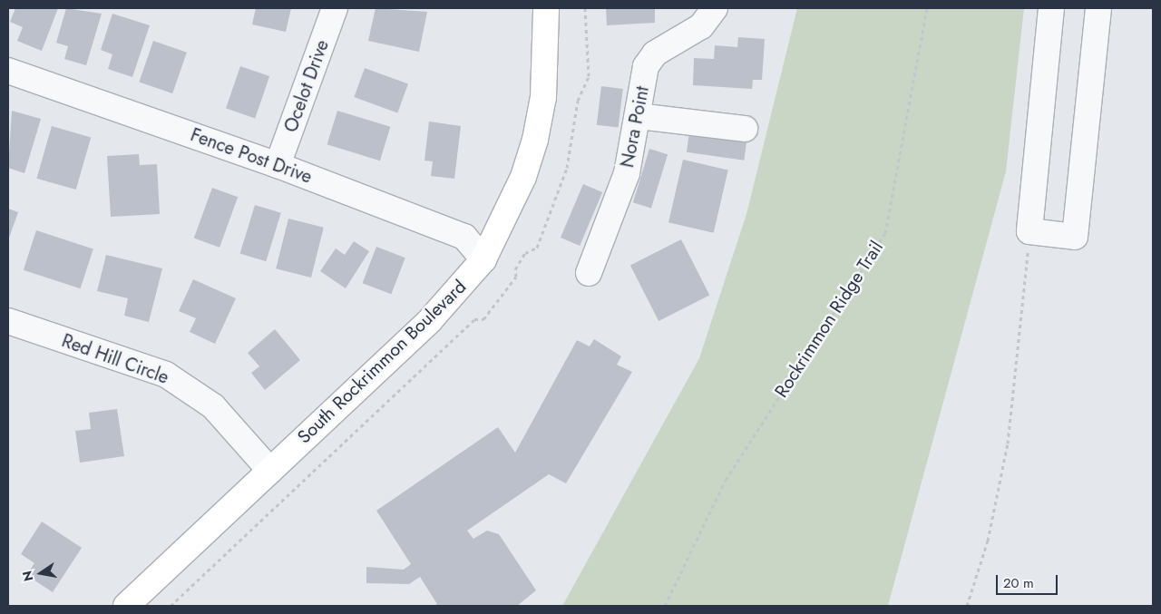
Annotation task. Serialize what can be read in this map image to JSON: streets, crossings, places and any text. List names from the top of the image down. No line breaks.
{"streets":{"main road":["South Rockrimmon Boulevard"],"street":["Ocelot Drive","Nora Point","Fence Post Drive","Red Hill Circle"],"path":["Rockrimmon Ridge Trail"]},"crossings":[["Ocelot Drive","Fence Post Drive"],["Fence Post Drive","South Rockrimmon Boulevard"],["Red Hill Circle","South Rockrimmon Boulevard"]],"scale_bar":"20 m","north":"left"}
